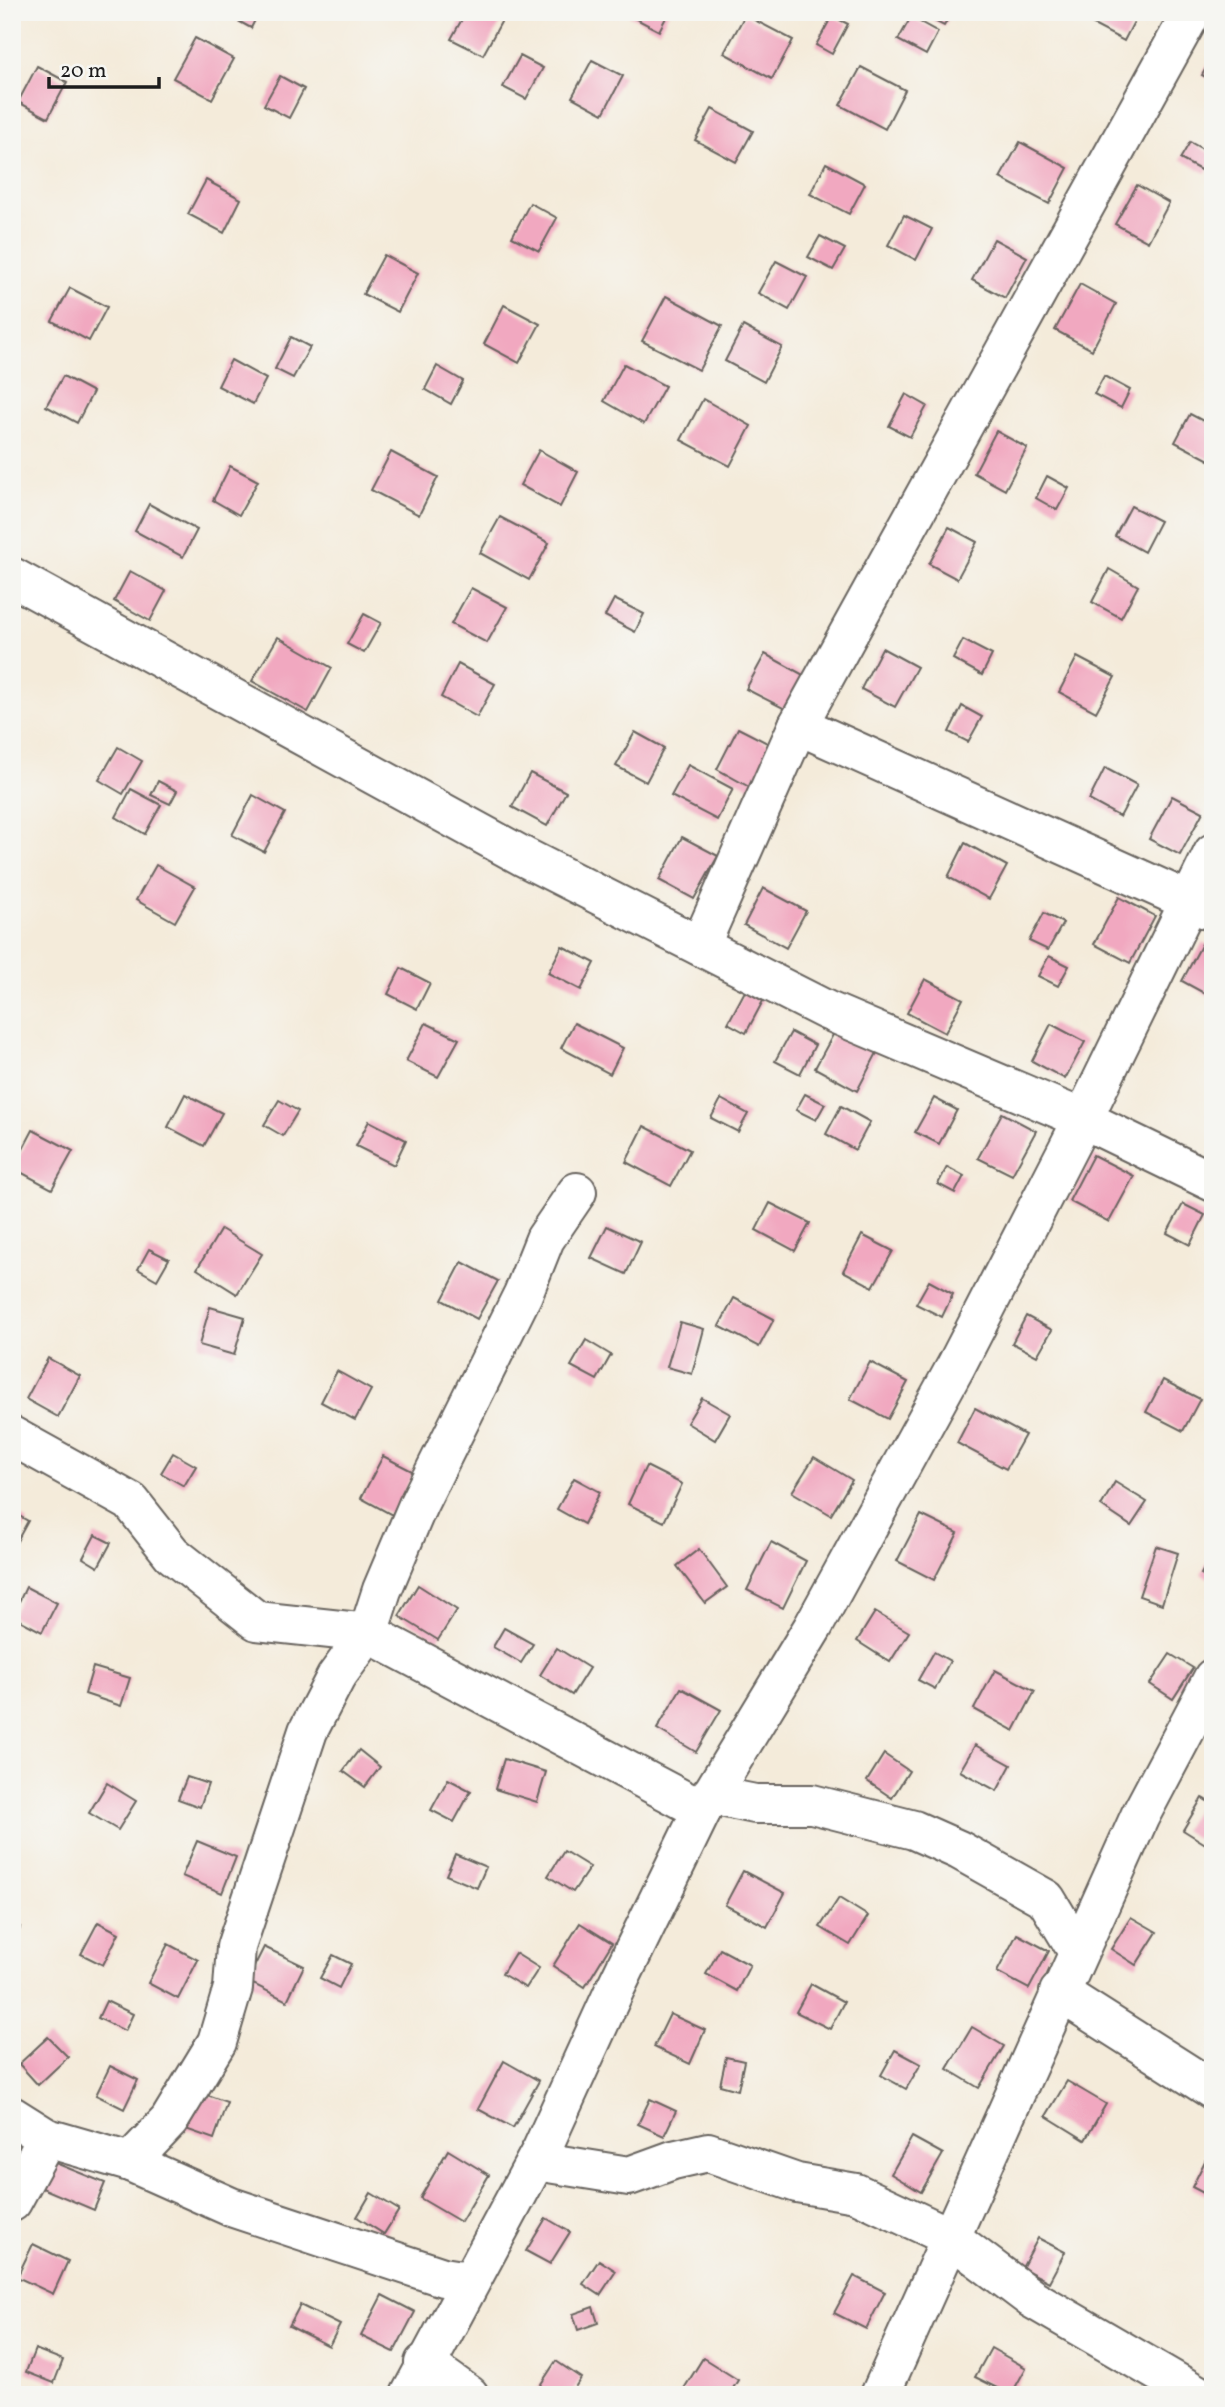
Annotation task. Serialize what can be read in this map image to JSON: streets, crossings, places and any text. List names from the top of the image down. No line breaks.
{"scale_bar":"20 m"}
